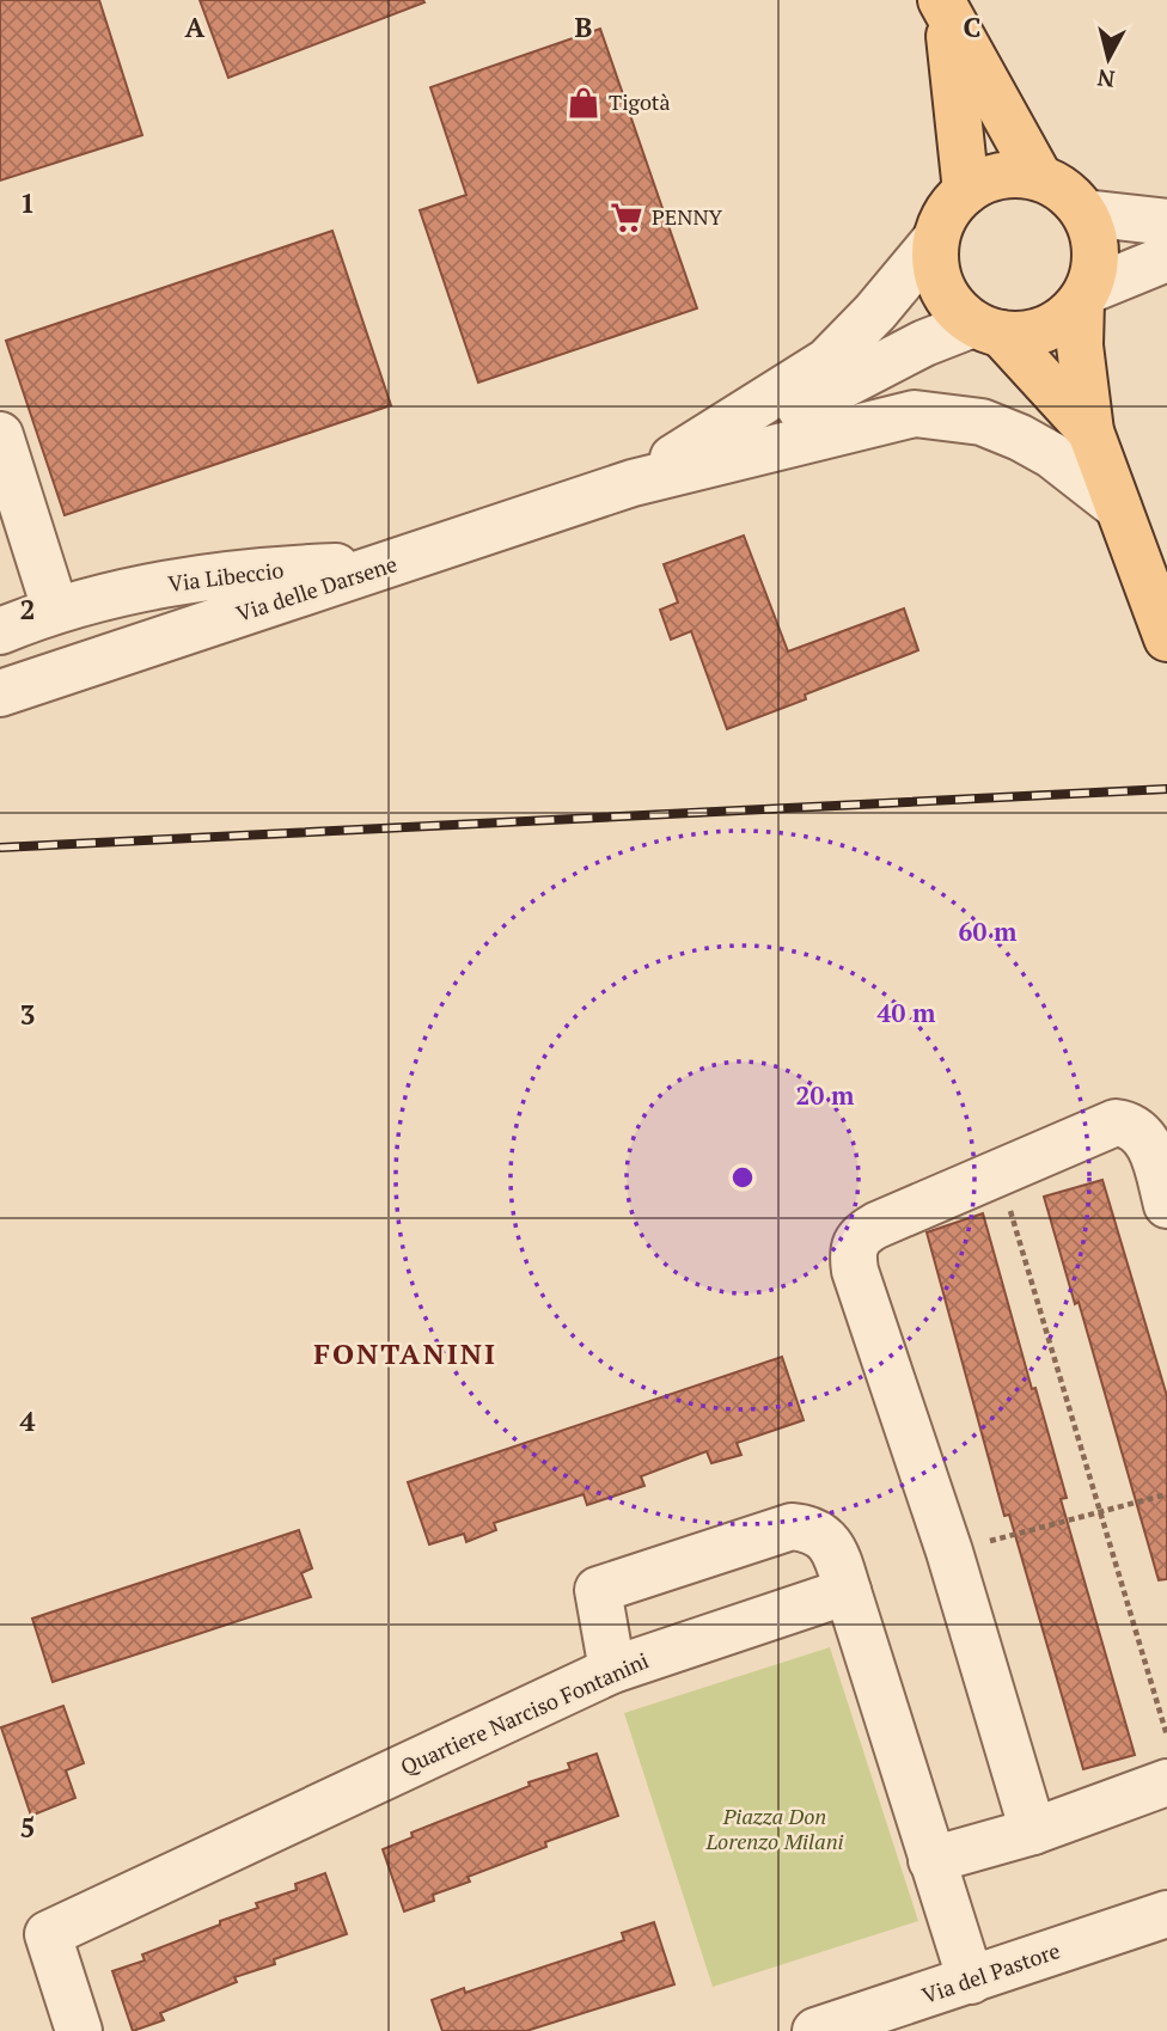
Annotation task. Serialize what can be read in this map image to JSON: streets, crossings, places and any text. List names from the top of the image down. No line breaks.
{"streets":{"street":["Via Libeccio","Via delle Darsene","Quartiere Narciso Fontanini","Via del Pastore"]},"crossings":[["Via Libeccio","Via delle Darsene"]],"districts":["FONTANINI"],"parks":["Piazza Don Lorenzo Milani"],"places":{"shop":["Tigotà"],"supermarket":["PENNY"]},"north":"bottom","grid":{"columns":["A","B","C"],"rows":["1","2","3","4","5"]},"rings":["60 m","40 m","20 m"]}
